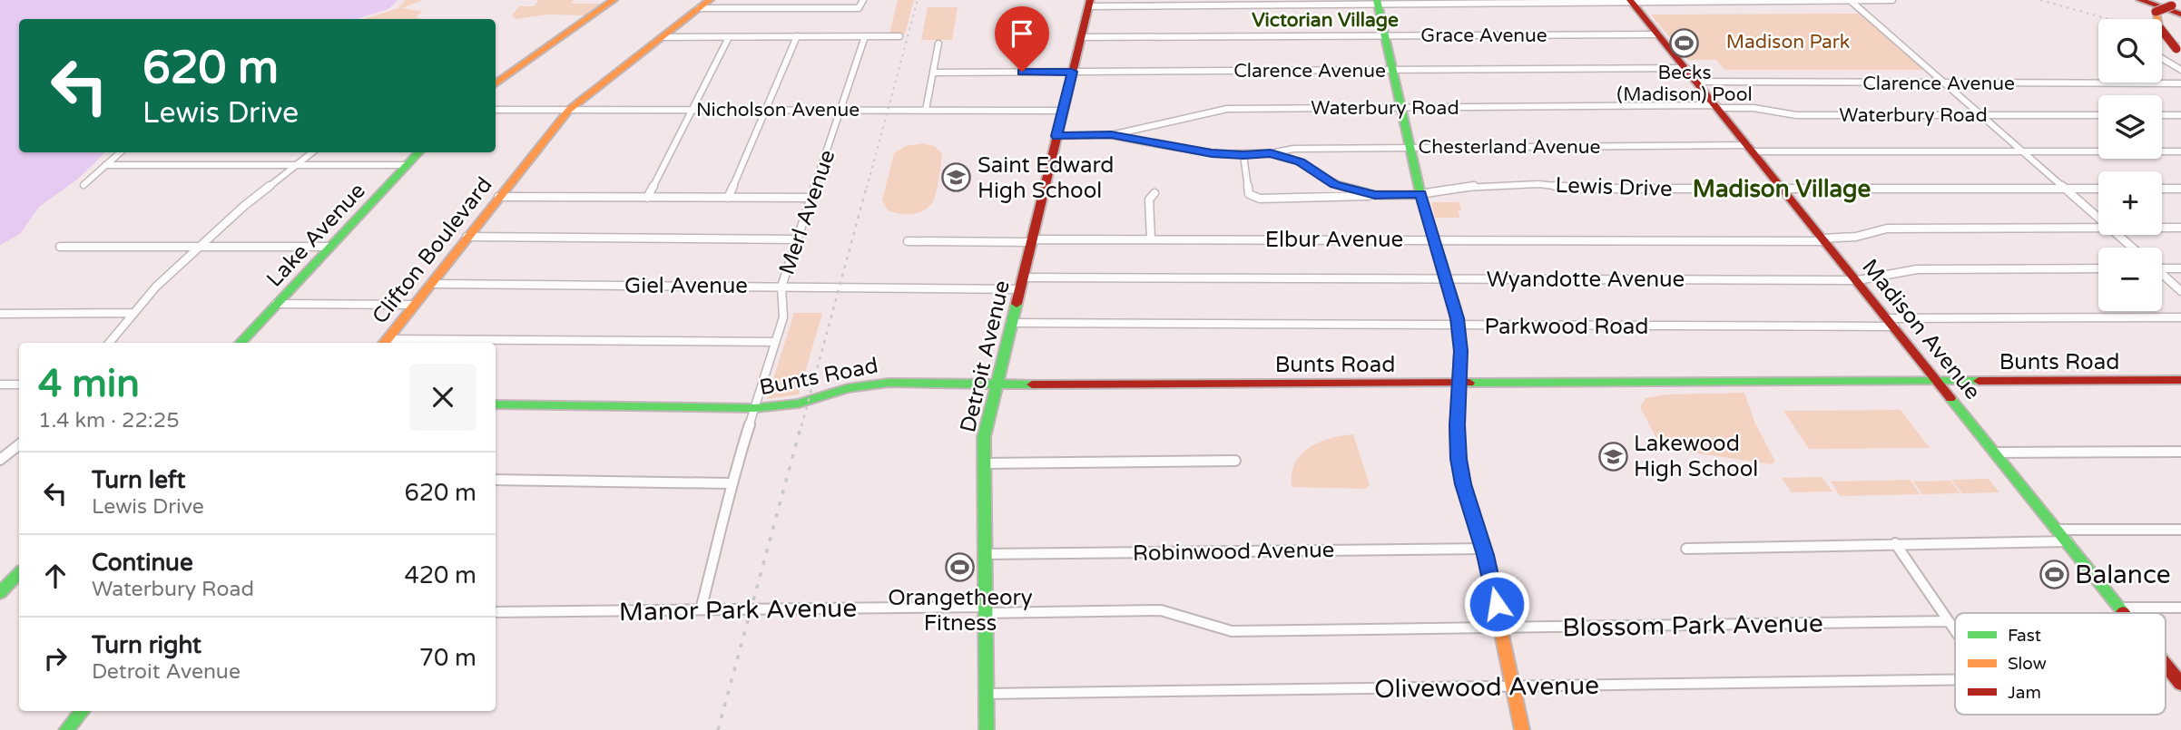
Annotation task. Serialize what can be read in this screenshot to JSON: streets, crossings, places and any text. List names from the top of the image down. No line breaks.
{"streets":{"street":["Grace Avenue","Clarence Avenue","Waterbury Road","Nicholson Avenue","Chesterland Avenue","Lewis Drive","Merl Avenue","Lake Avenue","Elbur Avenue","Clifton Boulevard","Wyandotte Avenue","Giel Avenue","Parkwood Road","Madison Avenue","Detroit Avenue","Bunts Road","Robinwood Avenue","Manor Park Avenue","Blossom Park Avenue","Olivewood Avenue"]},"crossings":[["Grace Avenue","Madison Avenue"],["Grace Avenue","Detroit Avenue"],["Clarence Avenue","Madison Avenue"],["Clarence Avenue","Detroit Avenue"],["Waterbury Road","Lewis Drive"],["Waterbury Road","Madison Avenue"],["Waterbury Road","Detroit Avenue"],["Nicholson Avenue","Merl Avenue"],["Nicholson Avenue","Clifton Boulevard"],["Nicholson Avenue","Detroit Avenue"],["Chesterland Avenue","Lewis Drive"],["Chesterland Avenue","Madison Avenue"],["Lewis Drive","Madison Avenue"],["Merl Avenue","Giel Avenue"],["Merl Avenue","Bunts Road"],["Merl Avenue","Manor Park Avenue"],["Elbur Avenue","Madison Avenue"],["Elbur Avenue","Detroit Avenue"],["Clifton Boulevard","Giel Avenue"],["Wyandotte Avenue","Giel Avenue"],["Wyandotte Avenue","Madison Avenue"],["Wyandotte Avenue","Detroit Avenue"],["Giel Avenue","Detroit Avenue"],["Parkwood Road","Madison Avenue"],["Parkwood Road","Detroit Avenue"],["Madison Avenue","Bunts Road"],["Detroit Avenue","Bunts Road"],["Detroit Avenue","Robinwood Avenue"],["Detroit Avenue","Manor Park Avenue"],["Detroit Avenue","Blossom Park Avenue"],["Detroit Avenue","Olivewood Avenue"],["Manor Park Avenue","Blossom Park Avenue"]],"districts":["Victorian Village","Madison Village"],"parks":["Madison Park"],"places":{"sports":["Becks (Madison) Pool","Orangetheory Fitness","Balance"],"school or university":["Saint Edward High School","Lakewood High School"]},"legend":["Fast","Slow","Jam"],"page":{"map_buttons":["+","−"],"turn":["620 m","Lewis Drive"],"heading":["4 min","1.4 km · 22:25"],"list":[{"name":"Turn left","note":"Lewis Drive","value":"620 m"},{"name":"Continue","note":"Waterbury Road","value":"420 m"},{"name":"Turn right","note":"Detroit Avenue","value":"70 m"}]}}
